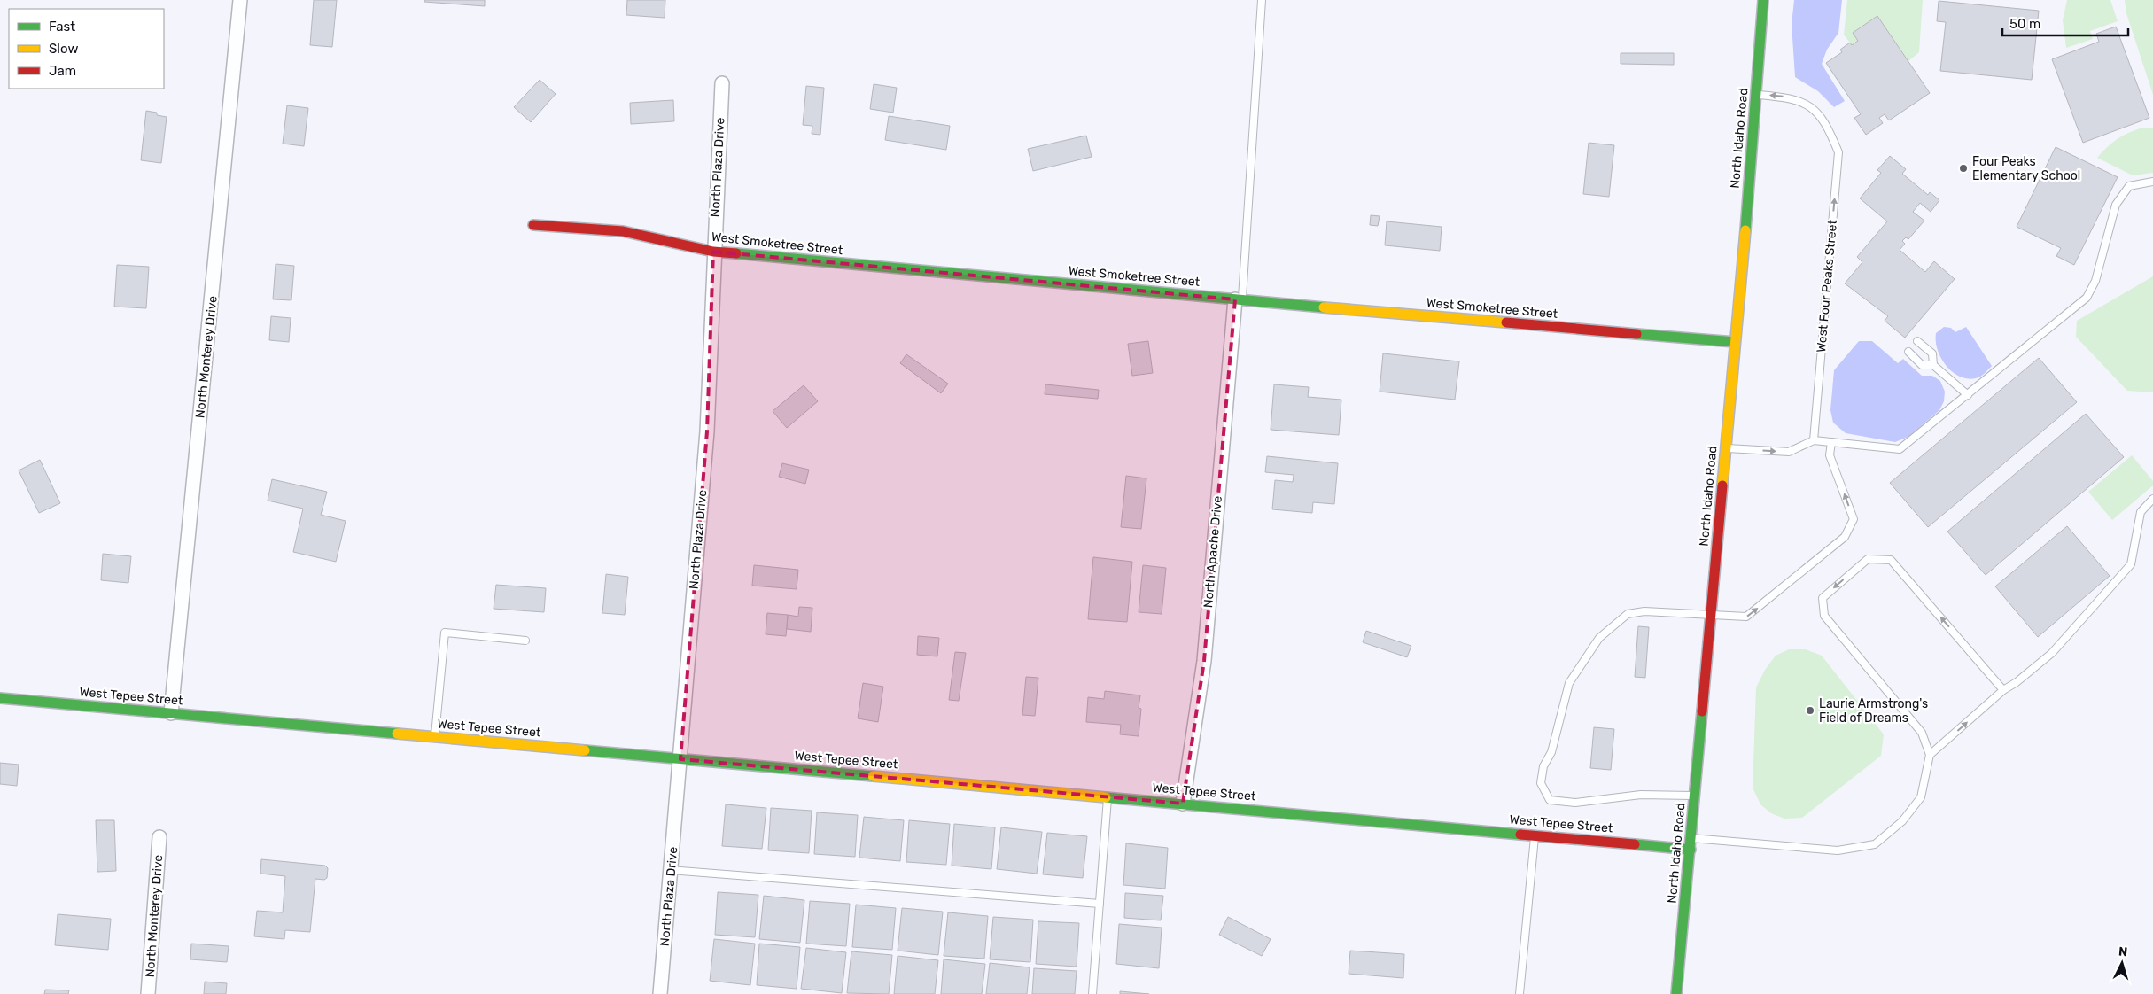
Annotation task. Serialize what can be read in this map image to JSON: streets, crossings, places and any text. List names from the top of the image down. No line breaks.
{"streets":{"street":["North Idaho Road","North Plaza Drive","West Smoketree Street","North Monterey Drive","North Apache Drive","West Tepee Street"],"lane":["West Four Peaks Street"]},"crossings":[["North Idaho Road","West Smoketree Street"],["North Idaho Road","West Four Peaks Street"],["North Idaho Road","West Tepee Street"],["North Plaza Drive","West Smoketree Street"],["North Plaza Drive","West Tepee Street"],["West Smoketree Street","North Apache Drive"],["North Monterey Drive","West Tepee Street"],["North Apache Drive","West Tepee Street"]],"one_way":["West Four Peaks Street"],"places":["Four Peaks Elementary School","Laurie Armstrong's Field of Dreams"],"legend":["Fast","Slow","Jam"],"scale_bar":"50 m","north":"top"}
